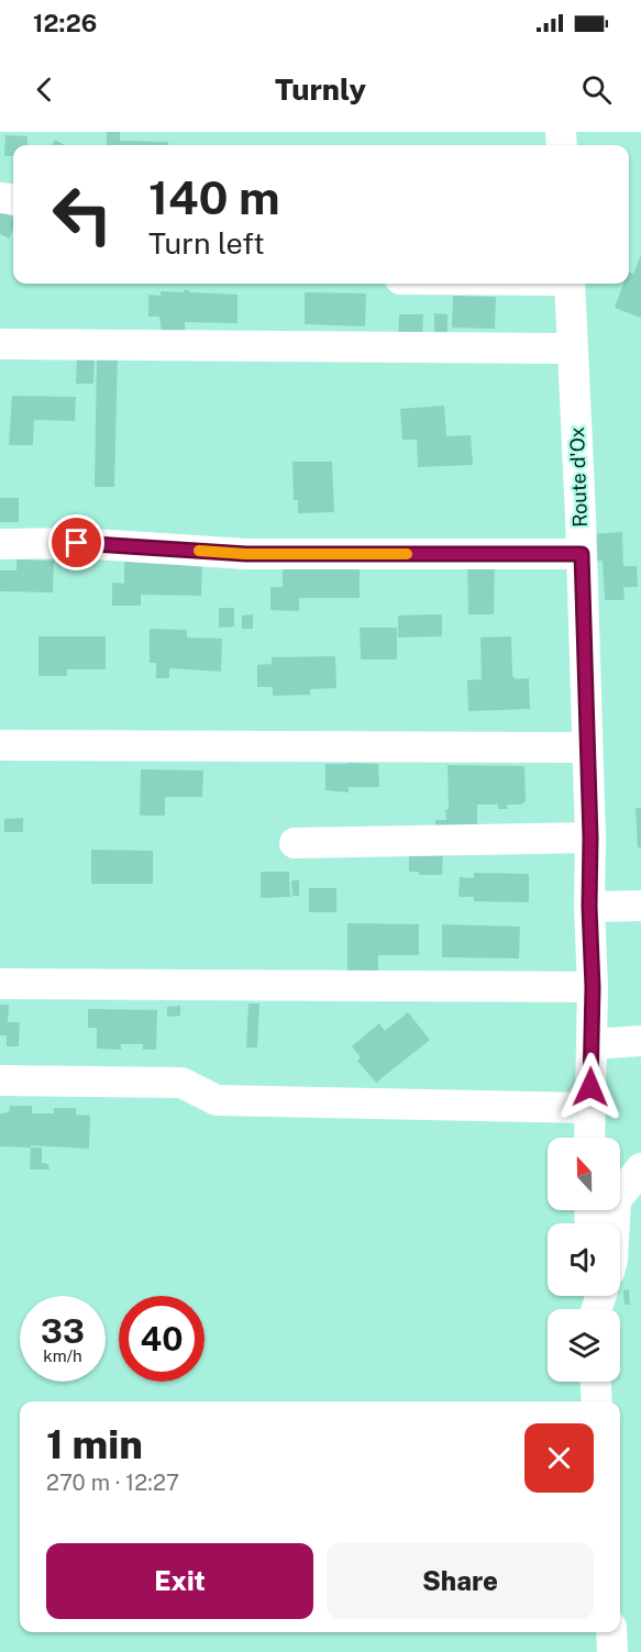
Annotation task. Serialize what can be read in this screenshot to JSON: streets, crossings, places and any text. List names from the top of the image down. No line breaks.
{"streets":{"street":["Route d'Ox"]},"north":"top","page":{"status":"12:26","header":"Turnly","turn":["140 m","Turn left"],"speed":"33 km/h","limit":"40","heading":["1 min","270 m · 12:27"],"buttons":["Exit","Share"]}}
